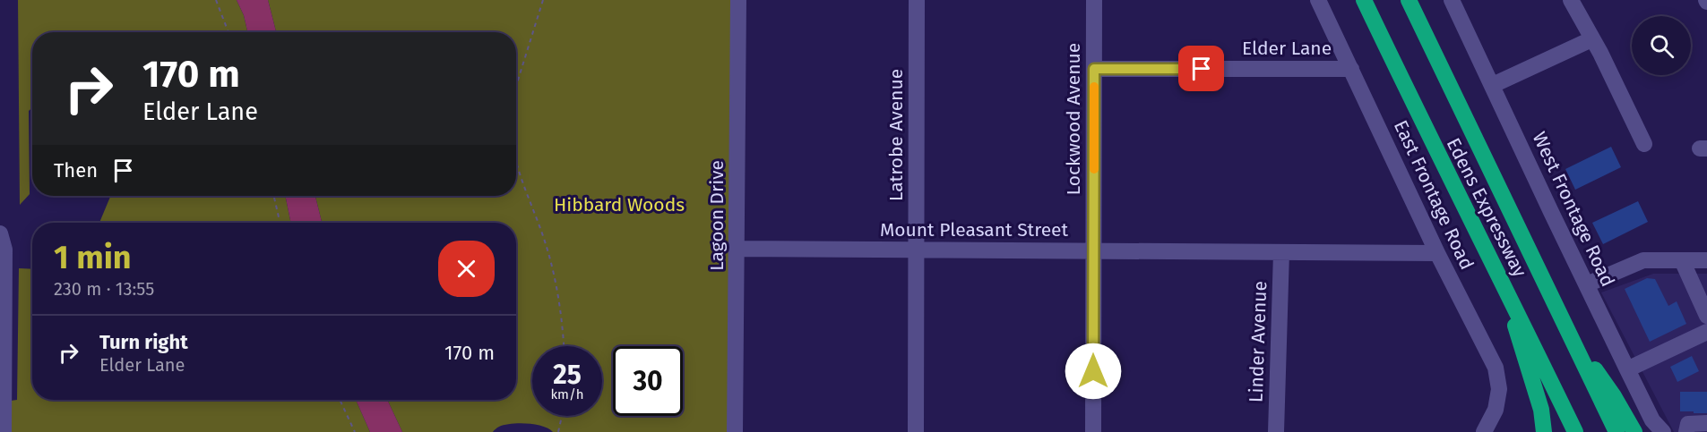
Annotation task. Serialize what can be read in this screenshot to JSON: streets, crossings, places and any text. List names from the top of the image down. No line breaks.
{"streets":{"highway":["Edens Expressway"],"street":["Elder Lane","Lockwood Avenue","Latrobe Avenue","East Frontage Road","West Frontage Road","Lagoon Drive","Mount Pleasant Street","Linder Avenue"]},"crossings":[["Elder Lane","Lockwood Avenue"],["Elder Lane","East Frontage Road"],["Lockwood Avenue","Mount Pleasant Street"],["Latrobe Avenue","Mount Pleasant Street"],["East Frontage Road","Mount Pleasant Street"],["Lagoon Drive","Mount Pleasant Street"],["Mount Pleasant Street","Linder Avenue"]],"parks":["Hibbard Woods"],"page":{"turn":["170 m","Elder Lane"],"then":"Then","heading":["1 min","230 m · 13:55"],"list":[{"name":"Turn right","note":"Elder Lane","value":"170 m"}],"speed":"25 km/h","limit":"30"}}
